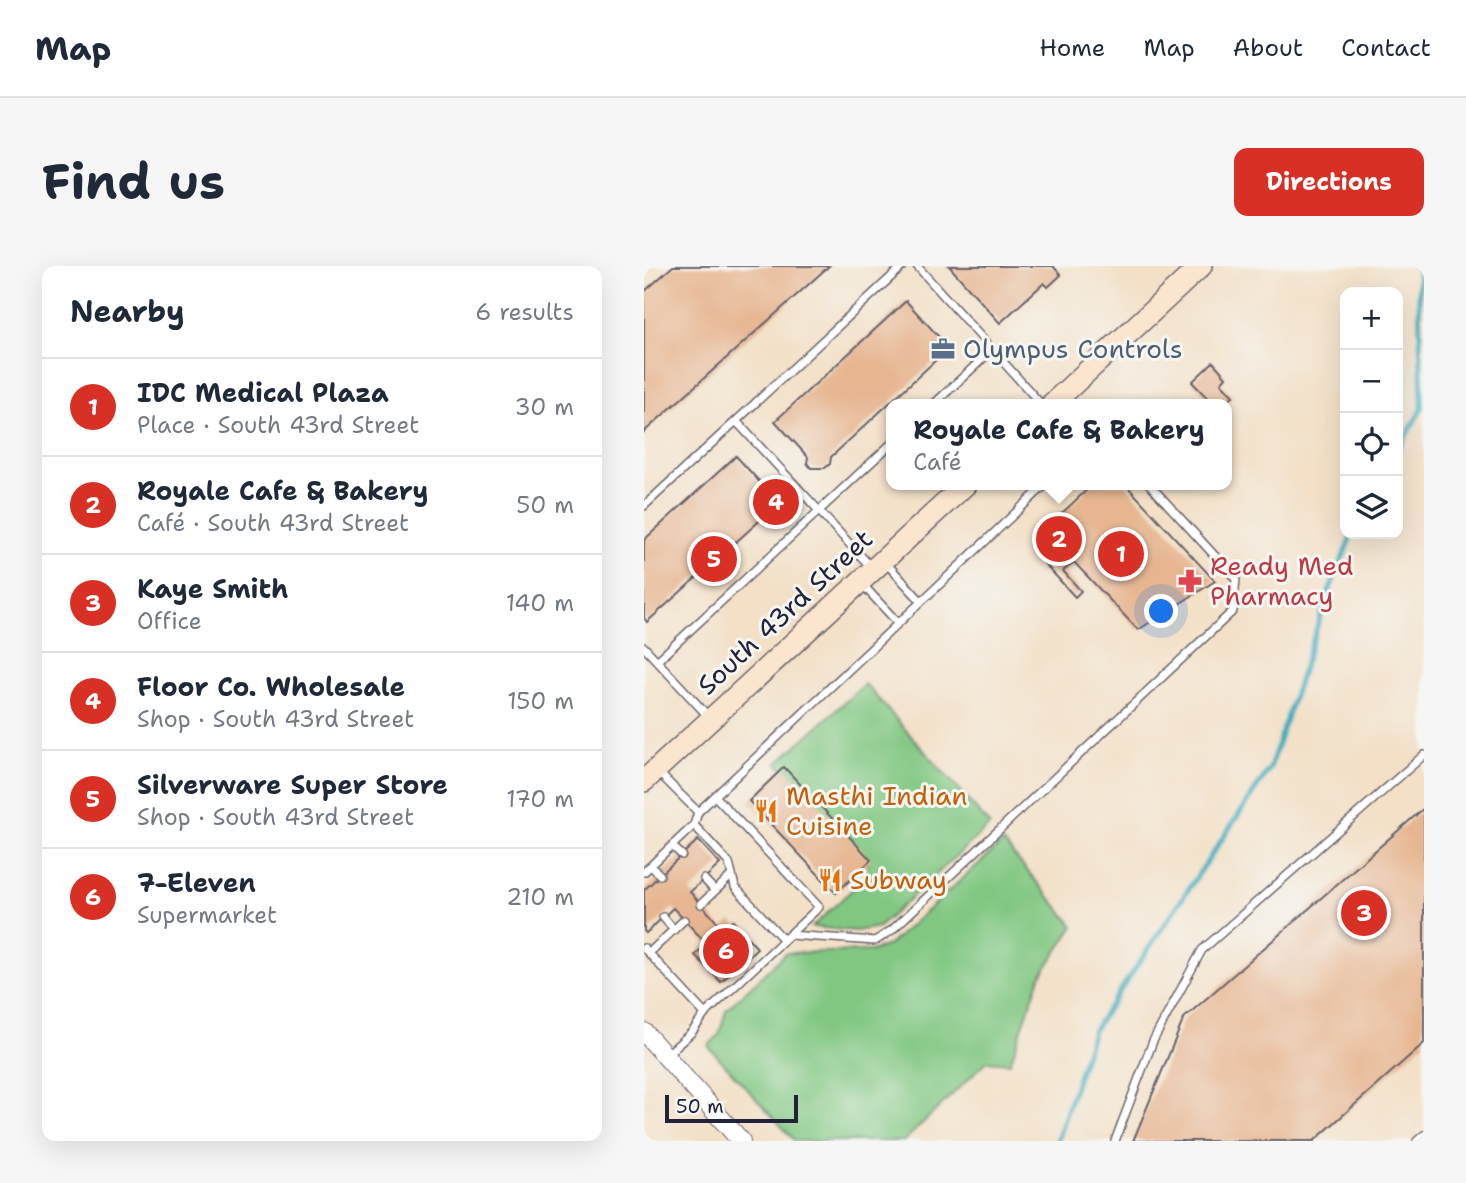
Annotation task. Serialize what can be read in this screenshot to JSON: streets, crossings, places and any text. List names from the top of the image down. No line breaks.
{"streets":{"main road":["South 43rd Street"]},"places":{"office":["Olympus Controls"],"pharmacy":["Ready Med Pharmacy"],"restaurant":["Masthi Indian Cuisine","Subway"]},"scale_bar":"50 m","page":{"header":"Map","nav":["Home","Map","About","Contact"],"buttons":"Directions","title":"Find us","heading":["Nearby","6 results"],"map_buttons":["+","−"],"list":[{"mark":"1","name":"IDC Medical Plaza","note":"Place · South 43rd Street","value":"30 m"},{"mark":"2","name":"Royale Cafe & Bakery","note":"Café · South 43rd Street","value":"50 m"},{"mark":"3","name":"Kaye Smith","note":"Office","value":"140 m"},{"mark":"4","name":"Floor Co. Wholesale","note":"Shop · South 43rd Street","value":"150 m"},{"mark":"5","name":"Silverware Super Store","note":"Shop · South 43rd Street","value":"170 m"},{"mark":"6","name":"7-Eleven","note":"Supermarket","value":"210 m"}],"popup":["Royale Cafe & Bakery","Café"],"pins":["4","2","1","5","3","6"],"scale":"50 m"}}
